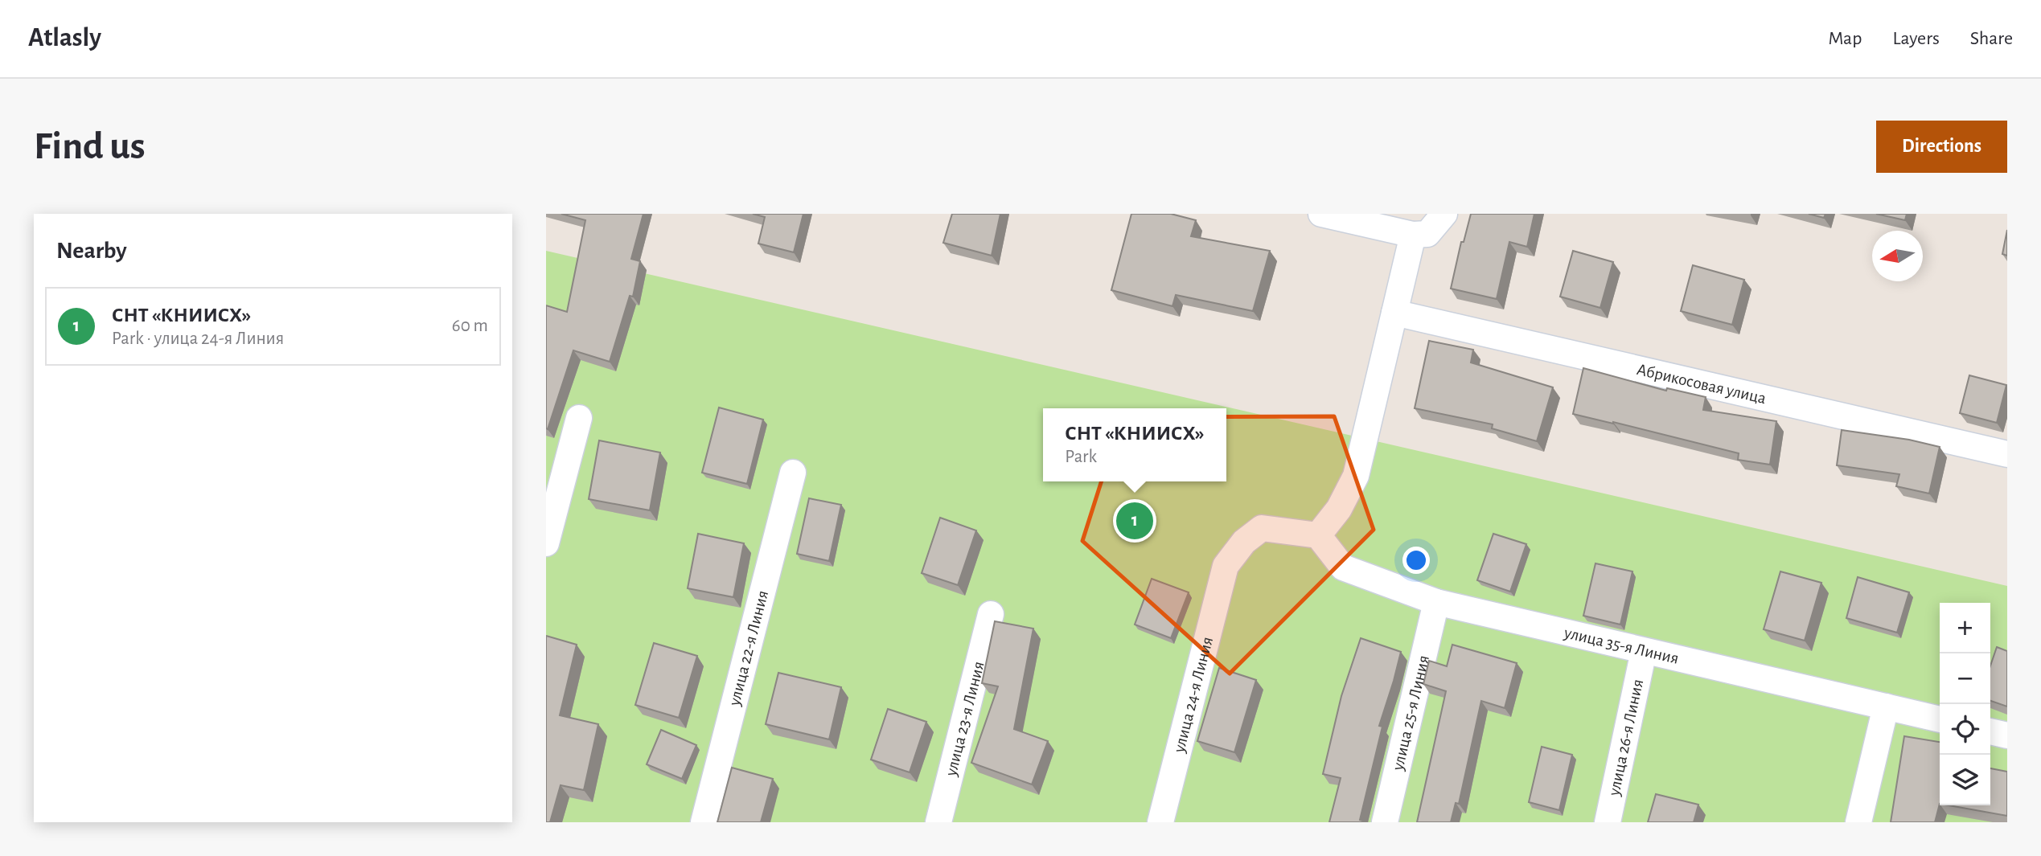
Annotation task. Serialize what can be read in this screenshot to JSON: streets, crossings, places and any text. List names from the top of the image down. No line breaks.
{"streets":{"street":["Абрикосовая улица","улица 35-я Линия","улица 22-я Линия","улица 24-я Линия","улица 25-я Линия","улица 23-я Линия","улица 26-я Линия"]},"crossings":[["улица 35-я Линия","улица 24-я Линия"],["улица 35-я Линия","улица 25-я Линия"],["улица 35-я Линия","улица 26-я Линия"]],"north":"left","page":{"header":"Atlasly","nav":["Map","Layers","Share"],"buttons":"Directions","title":"Find us","heading":"Nearby","list":[{"mark":"1","name":"СНТ «КНИИСХ»","note":"Park · улица 24-я Линия","value":"60 m"}],"popup":["СНТ «КНИИСХ»","Park"],"pins":"1","map_buttons":["+","−"]}}
